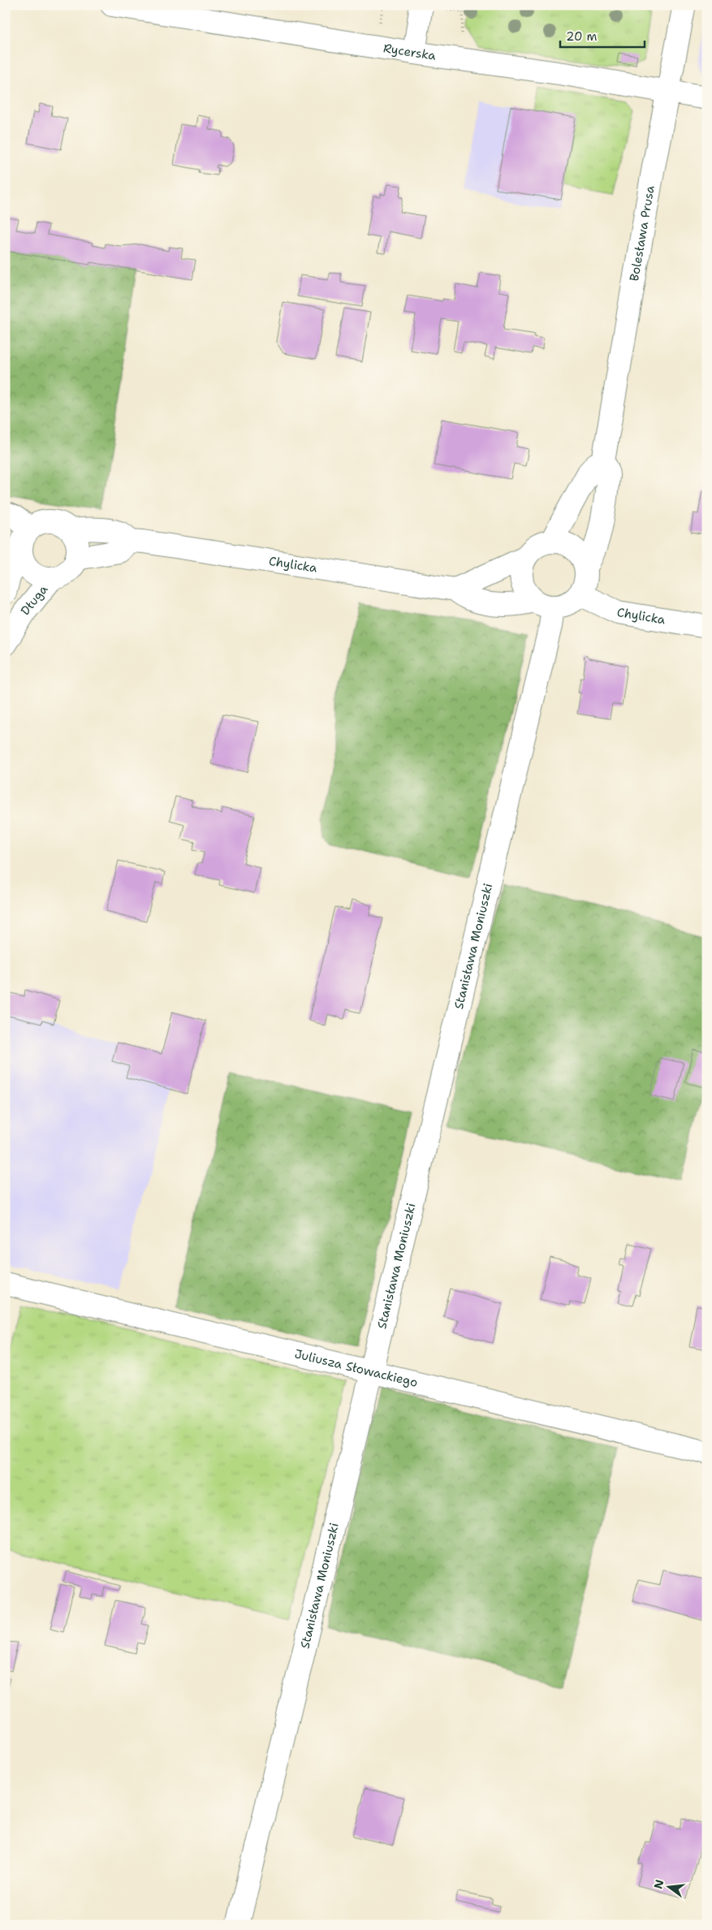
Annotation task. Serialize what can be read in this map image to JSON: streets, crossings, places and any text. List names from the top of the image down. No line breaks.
{"streets":{"street":["Rycerska","Bolesława Prusa","Chylicka","Długa","Stanisława Moniuszki","Juliusza Słowackiego"]},"crossings":[["Rycerska","Bolesława Prusa"],["Bolesława Prusa","Chylicka"],["Bolesława Prusa","Stanisława Moniuszki"],["Chylicka","Długa"],["Chylicka","Stanisława Moniuszki"],["Stanisława Moniuszki","Juliusza Słowackiego"]],"scale_bar":"20 m","north":"left"}
